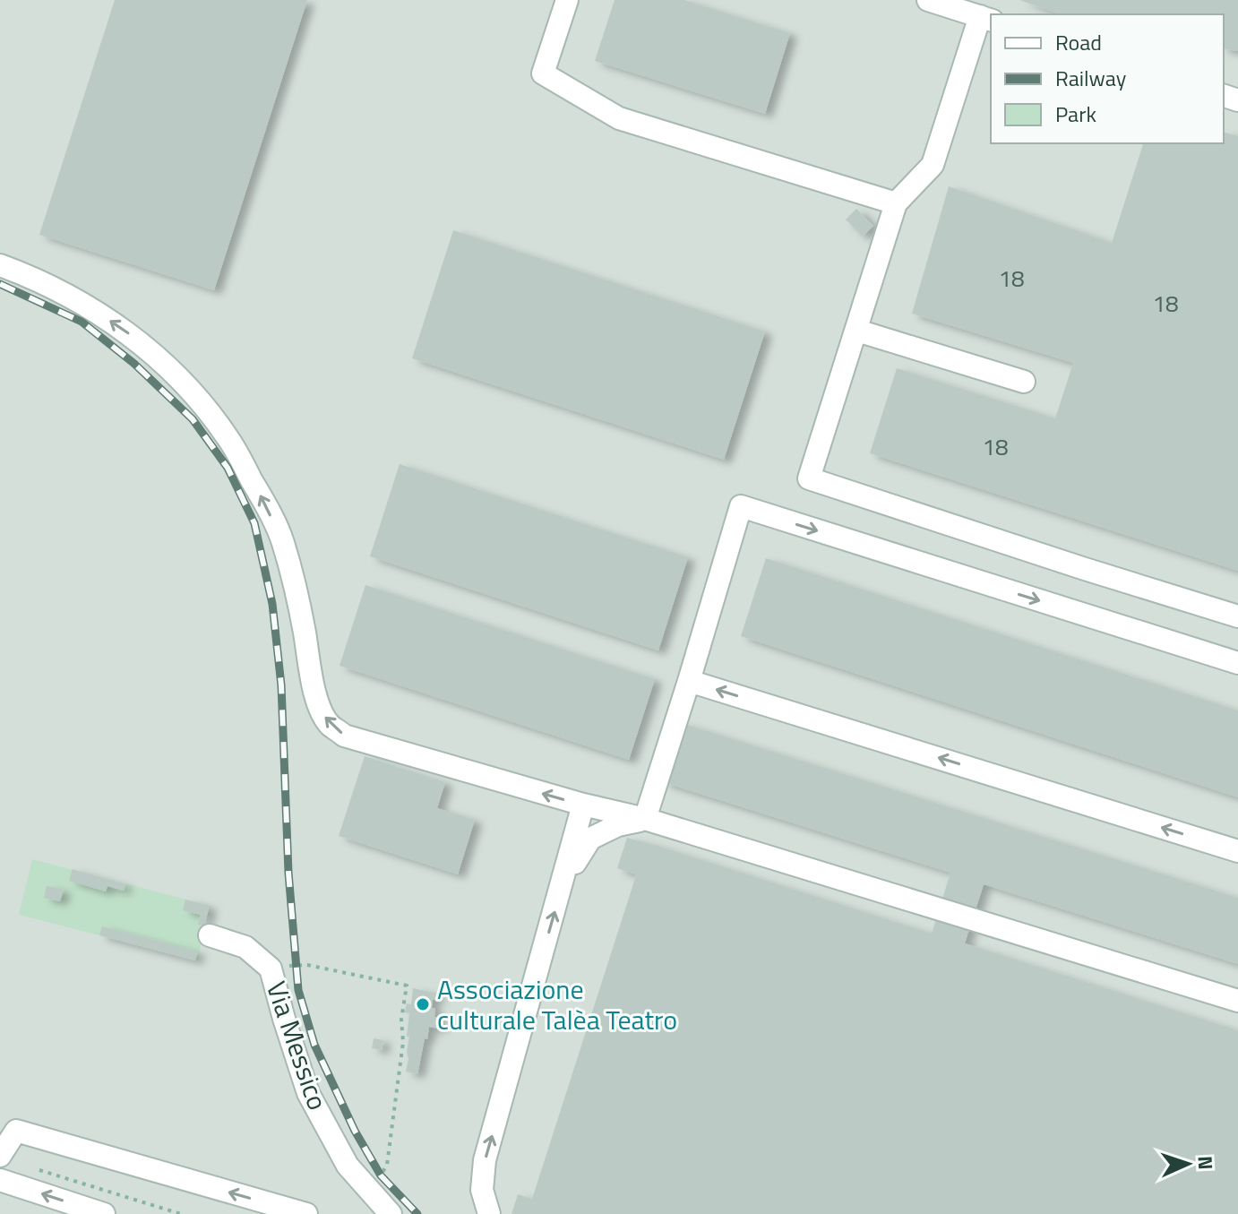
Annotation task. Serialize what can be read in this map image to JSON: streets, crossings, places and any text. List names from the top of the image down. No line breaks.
{"streets":{"street":["Via Messico"]},"places":["Associazione culturale Talèa Teatro"],"house_numbers":["18","18","18"],"legend":["Road","Railway","Park"],"north":"right"}
